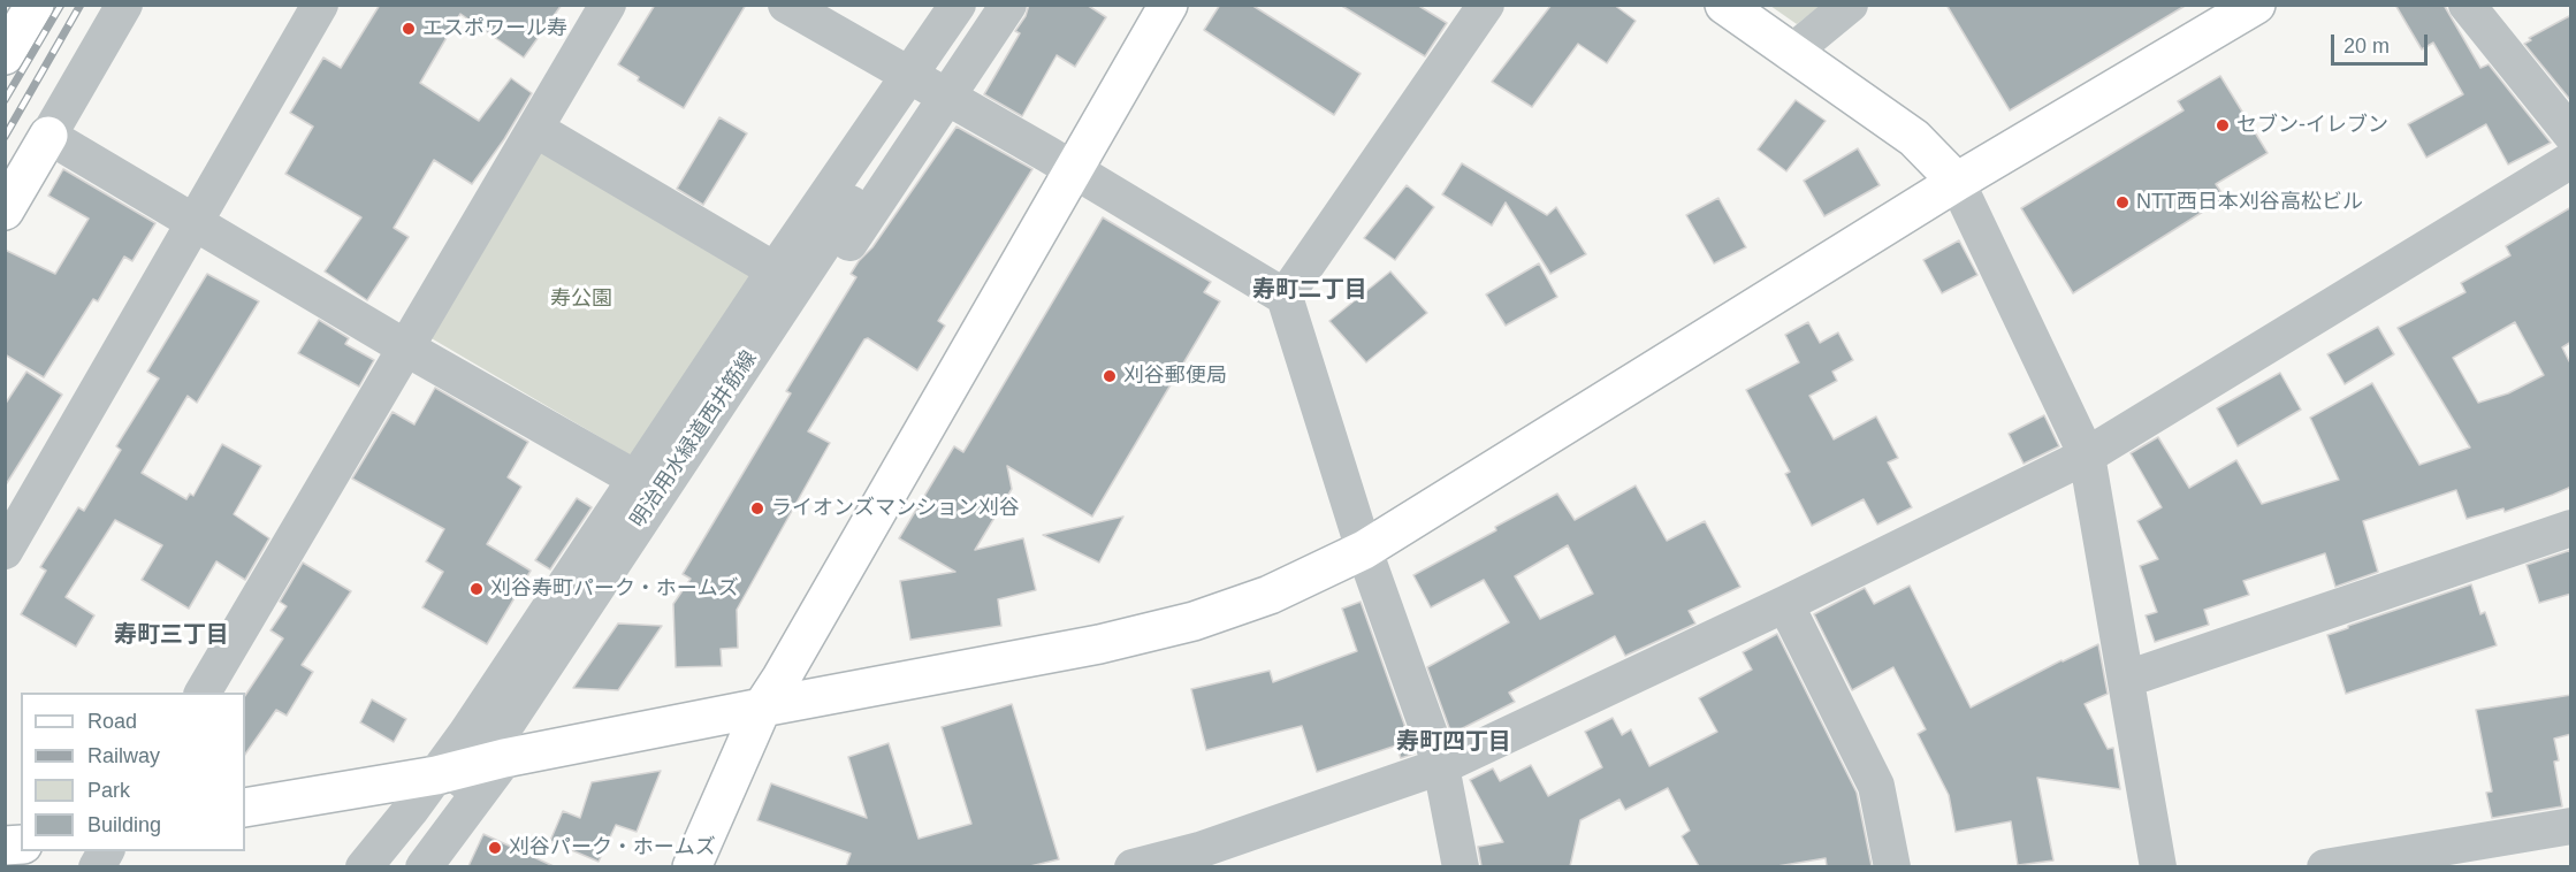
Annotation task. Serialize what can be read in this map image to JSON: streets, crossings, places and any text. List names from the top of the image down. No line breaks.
{"streets":{"street":["明治用水緑道西井筋線"]},"districts":["寿町二丁目","寿町三丁目","寿町四丁目"],"parks":["寿公園"],"places":["エスポワール寿","セブン-イレブン","NTT西日本刈谷高松ビル","刈谷郵便局","ライオンズマンション刈谷","刈谷寿町パーク・ホームズ","刈谷パーク・ホームズ"],"legend":["Road","Railway","Park","Building"],"scale_bar":"20 m"}
